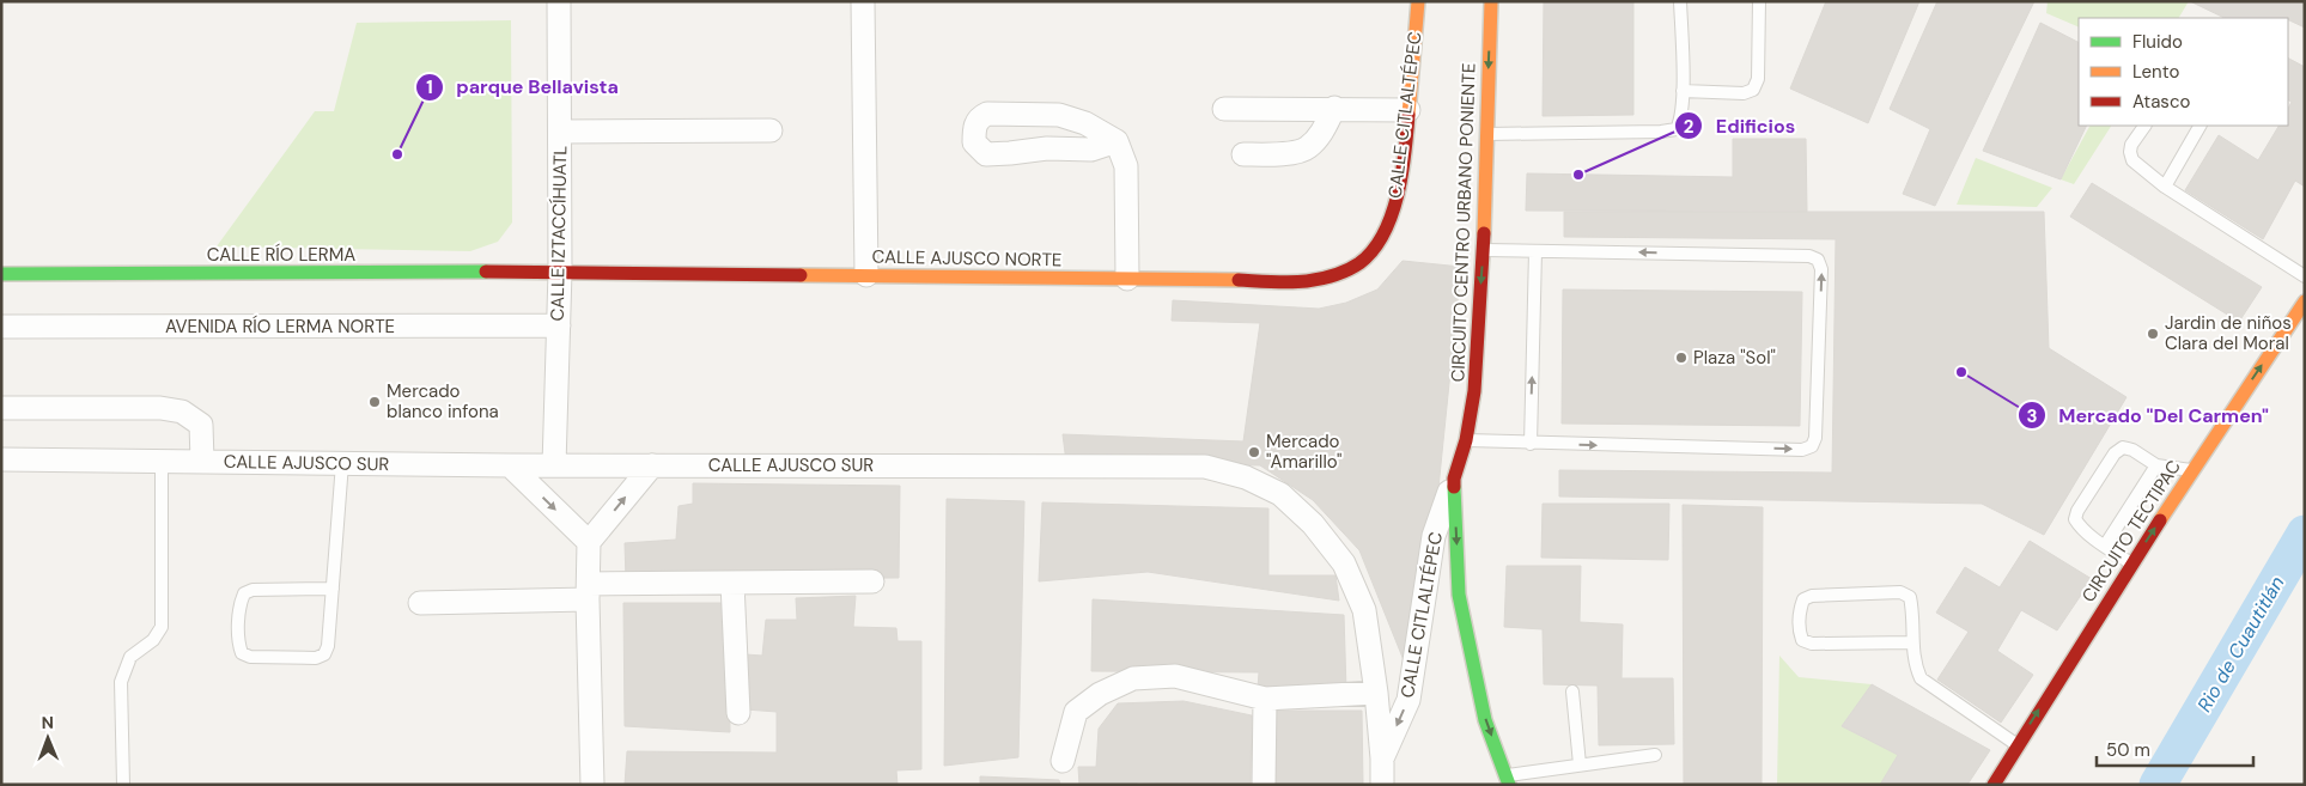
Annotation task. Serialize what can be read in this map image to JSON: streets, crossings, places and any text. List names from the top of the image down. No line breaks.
{"streets":{"street":["CALLE CITLALTÉPEC","CIRCUITO CENTRO URBANO PONIENTE","CALLE IZTACCÍHUATL","CALLE RÍO LERMA","CALLE AJUSCO NORTE","AVENIDA RÍO LERMA NORTE","CALLE AJUSCO SUR","CIRCUITO TECTIPAC"]},"crossings":[["CALLE CITLALTÉPEC","CIRCUITO CENTRO URBANO PONIENTE"],["CALLE CITLALTÉPEC","CALLE AJUSCO NORTE"],["CALLE CITLALTÉPEC","CALLE AJUSCO SUR"],["CALLE IZTACCÍHUATL","CALLE RÍO LERMA"],["CALLE IZTACCÍHUATL","CALLE AJUSCO NORTE"],["CALLE IZTACCÍHUATL","AVENIDA RÍO LERMA NORTE"],["CALLE IZTACCÍHUATL","CALLE AJUSCO SUR"],["CALLE RÍO LERMA","CALLE AJUSCO NORTE"]],"one_way":["CIRCUITO CENTRO URBANO PONIENTE","CIRCUITO TECTIPAC"],"water":["Rio de Cuautitlán"],"places":["parque Bellavista","Edificios","Jardin de niños Clara del Moral","Plaza \"Sol\"","Mercado \"Del Carmen\"","Mercado blanco infona","Mercado \"Amarillo\""],"legend":["Fluido","Lento","Atasco"],"scale_bar":"50 m","north":"top"}
